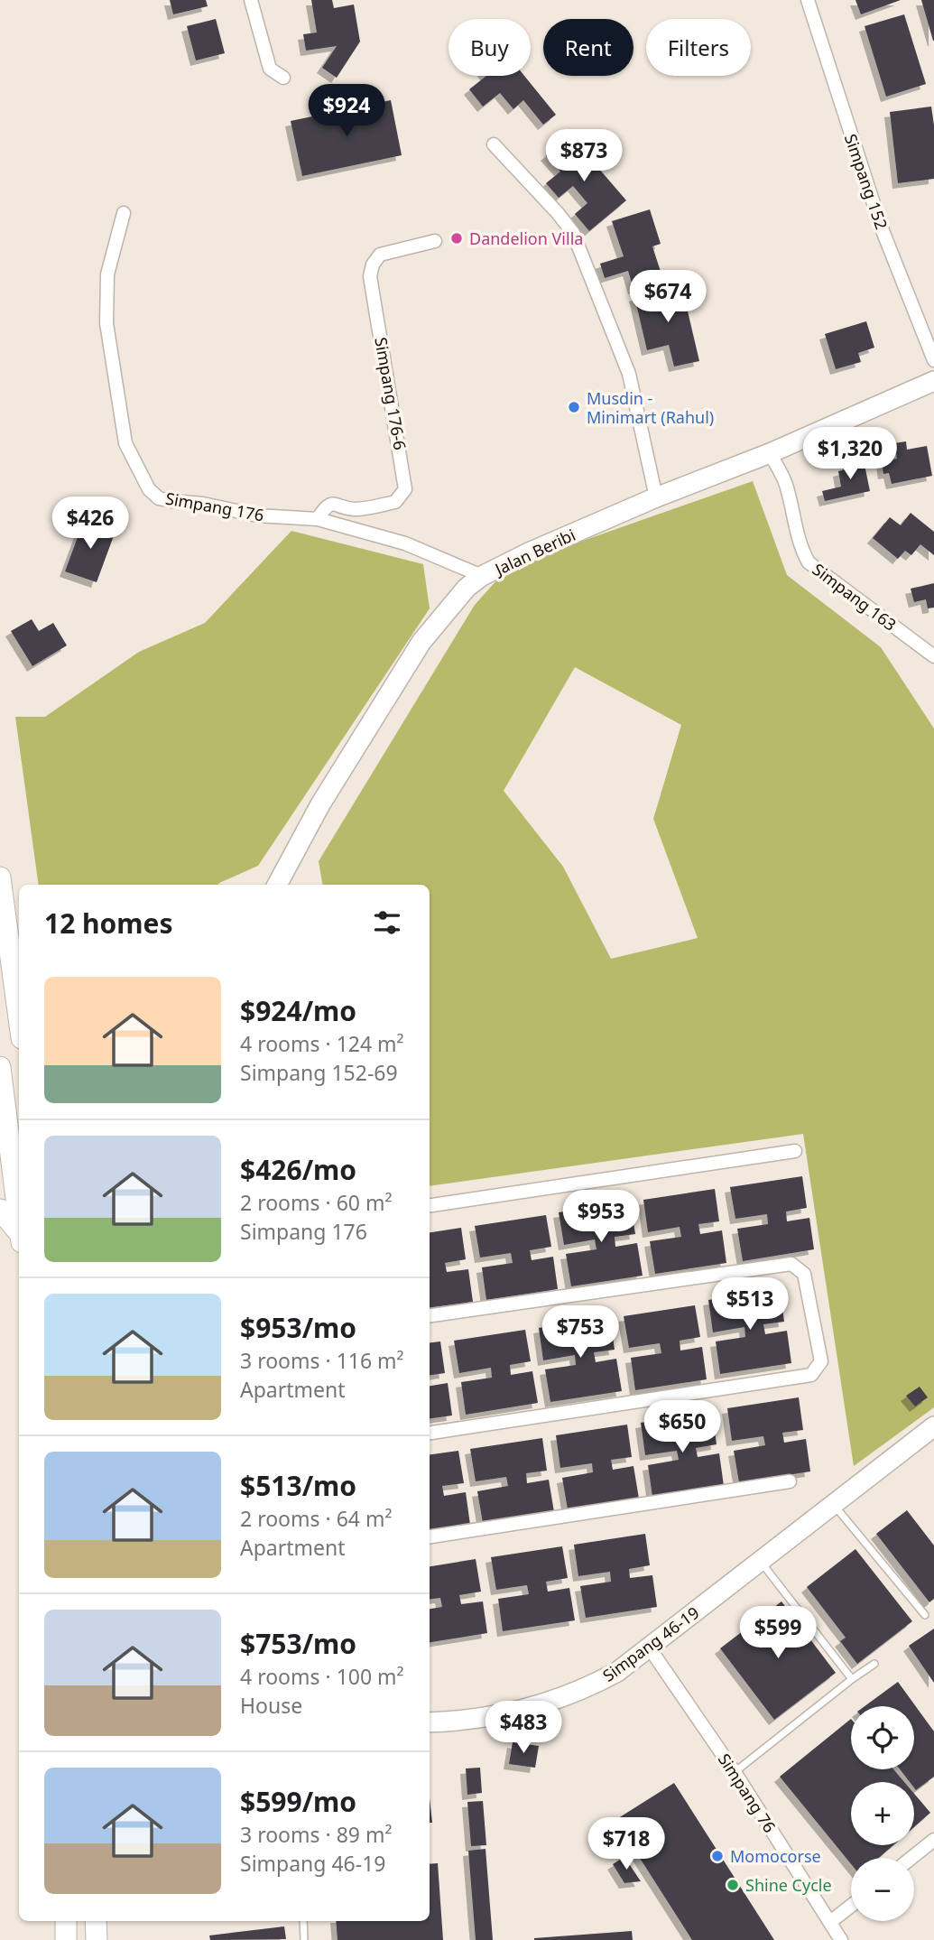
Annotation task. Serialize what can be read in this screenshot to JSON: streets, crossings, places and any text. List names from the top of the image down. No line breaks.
{"streets":{"main road":["Jalan Beribi","Simpang 46-19"],"street":["Simpang 152","Simpang 176-6","Simpang 176","Simpang 163","Simpang 76"]},"crossings":[["Simpang 176-6","Simpang 176"],["Simpang 176","Jalan Beribi"],["Jalan Beribi","Simpang 163"],["Simpang 46-19","Simpang 76"]],"places":["Dandelion Villa","Musdin - Minimart (Rahul)","Momocorse","Shine Cycle"],"page":{"chip":["Buy","Rent","Filters"],"price":["$924","$873","$674","$1,320","$426","$953","$513","$753","$650","$599","$483","$718"],"heading":"12 homes","list":[{"name":"$924/mo","note":"4 rooms · 124 m² · Simpang 152-69"},{"name":"$426/mo","note":"2 rooms · 60 m² · Simpang 176"},{"name":"$953/mo","note":"3 rooms · 116 m² · Apartment"},{"name":"$513/mo","note":"2 rooms · 64 m² · Apartment"},{"name":"$753/mo","note":"4 rooms · 100 m² · House"},{"name":"$599/mo","note":"3 rooms · 89 m² · Simpang 46-19"}],"map_buttons":["+","−"]}}
